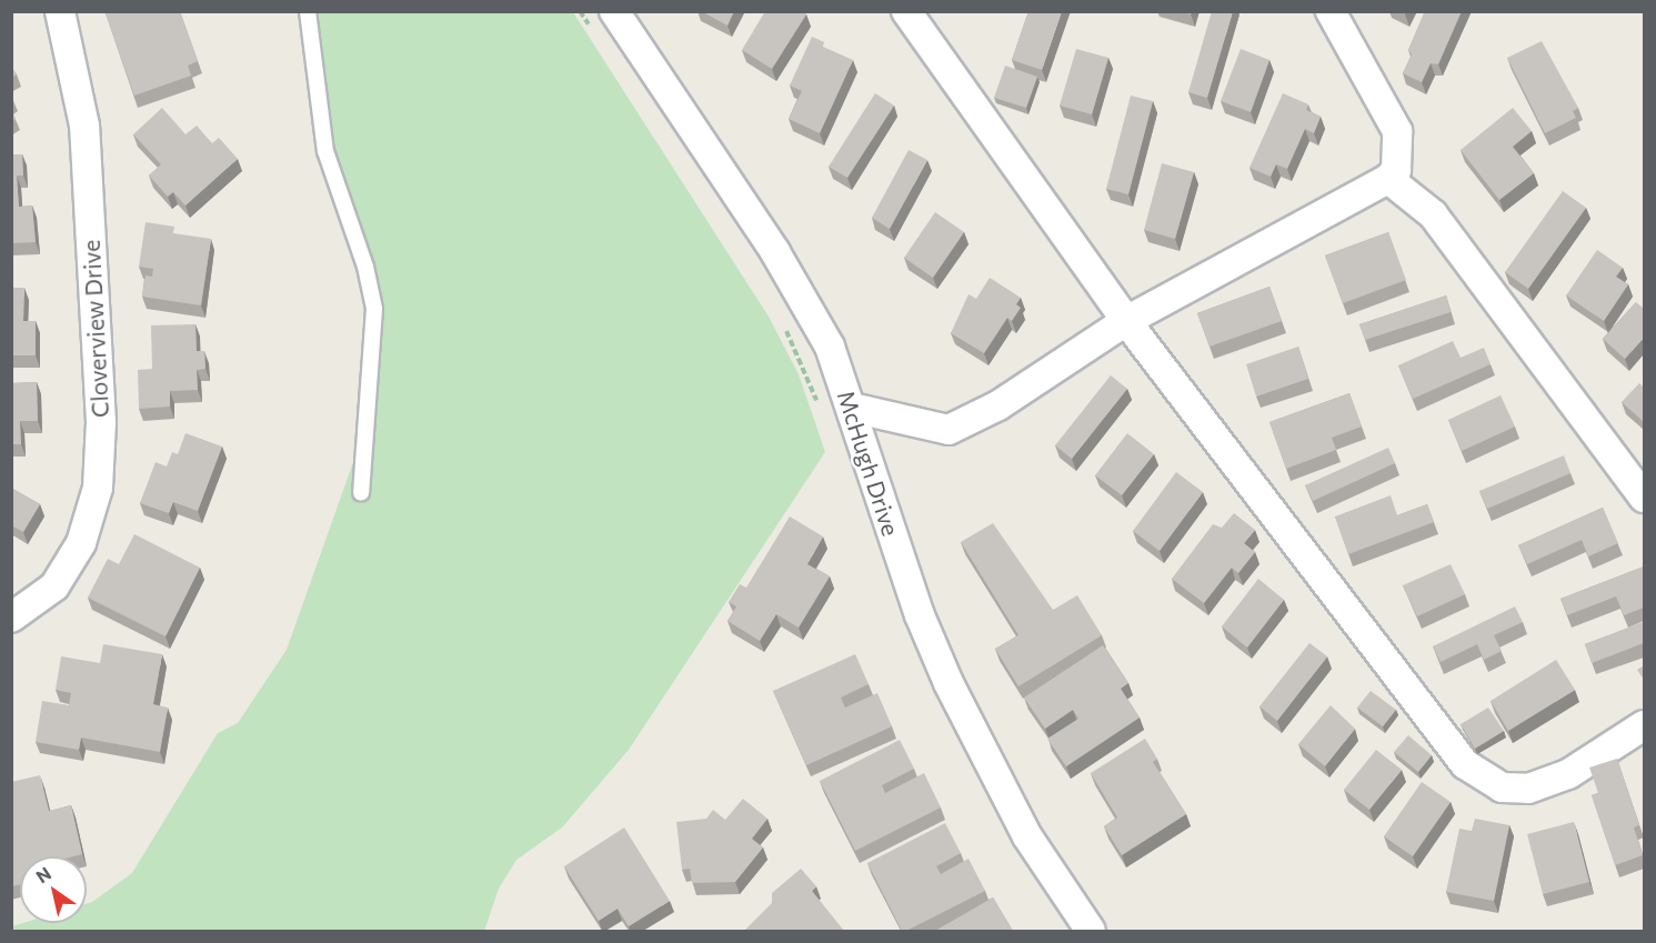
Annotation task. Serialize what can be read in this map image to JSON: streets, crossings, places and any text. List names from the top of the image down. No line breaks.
{"streets":{"street":["Cloverview Drive","McHugh Drive"]},"north":"top left"}
